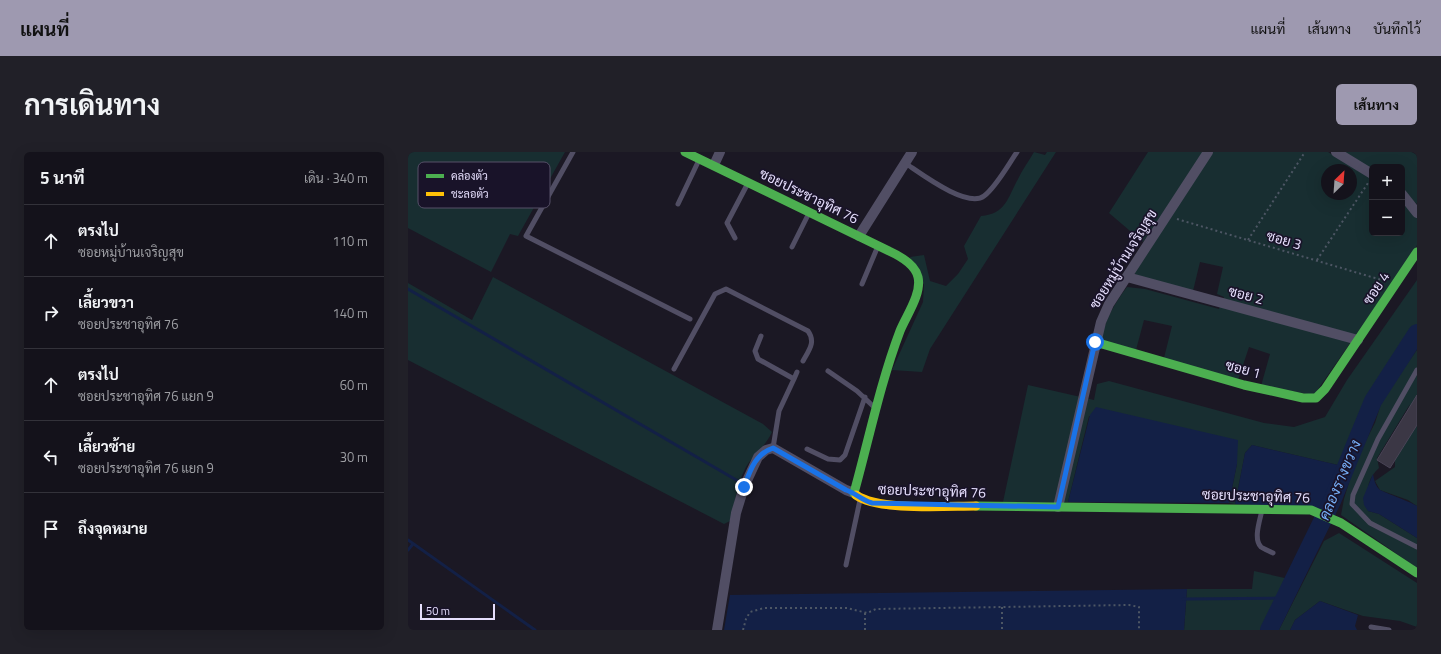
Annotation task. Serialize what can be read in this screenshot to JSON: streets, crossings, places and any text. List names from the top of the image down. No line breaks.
{"streets":{"street":["ซอยประชาอุทิศ 76","ซอยหมู่บ้านเจริญสุข","ซอย 4","ซอย 2","ซอย 1"],"path":["ซอย 3"]},"crossings":[["ซอยประชาอุทิศ 76","ซอยหมู่บ้านเจริญสุข"],["ซอย 3","ซอยหมู่บ้านเจริญสุข"],["ซอย 3","ซอย 4"],["ซอยหมู่บ้านเจริญสุข","ซอย 2"],["ซอยหมู่บ้านเจริญสุข","ซอย 1"],["ซอย 4","ซอย 2"],["ซอย 4","ซอย 1"],["ซอย 2","ซอย 1"]],"water":["คลองรางขวาง"],"legend":["คล่องตัว","ชะลอตัว"],"scale_bar":"50 m","north":"top right","page":{"header":"แผนที่","nav":["แผนที่","เส้นทาง","บันทึกไว้"],"title":"การเดินทาง","buttons":"เส้นทาง","heading":["5 นาที","เดิน · 340 m"],"map_buttons":["+","−"],"list":[["ตรงไป","ซอยหมู่บ้านเจริญสุข","110 m"],["เลี้ยวขวา","ซอยประชาอุทิศ 76","140 m"],["ตรงไป","ซอยประชาอุทิศ 76 แยก 9","60 m"],["เลี้ยวซ้าย","ซอยประชาอุทิศ 76 แยก 9","30 m"],"ถึงจุดหมาย"],"scale":"50 m"}}
